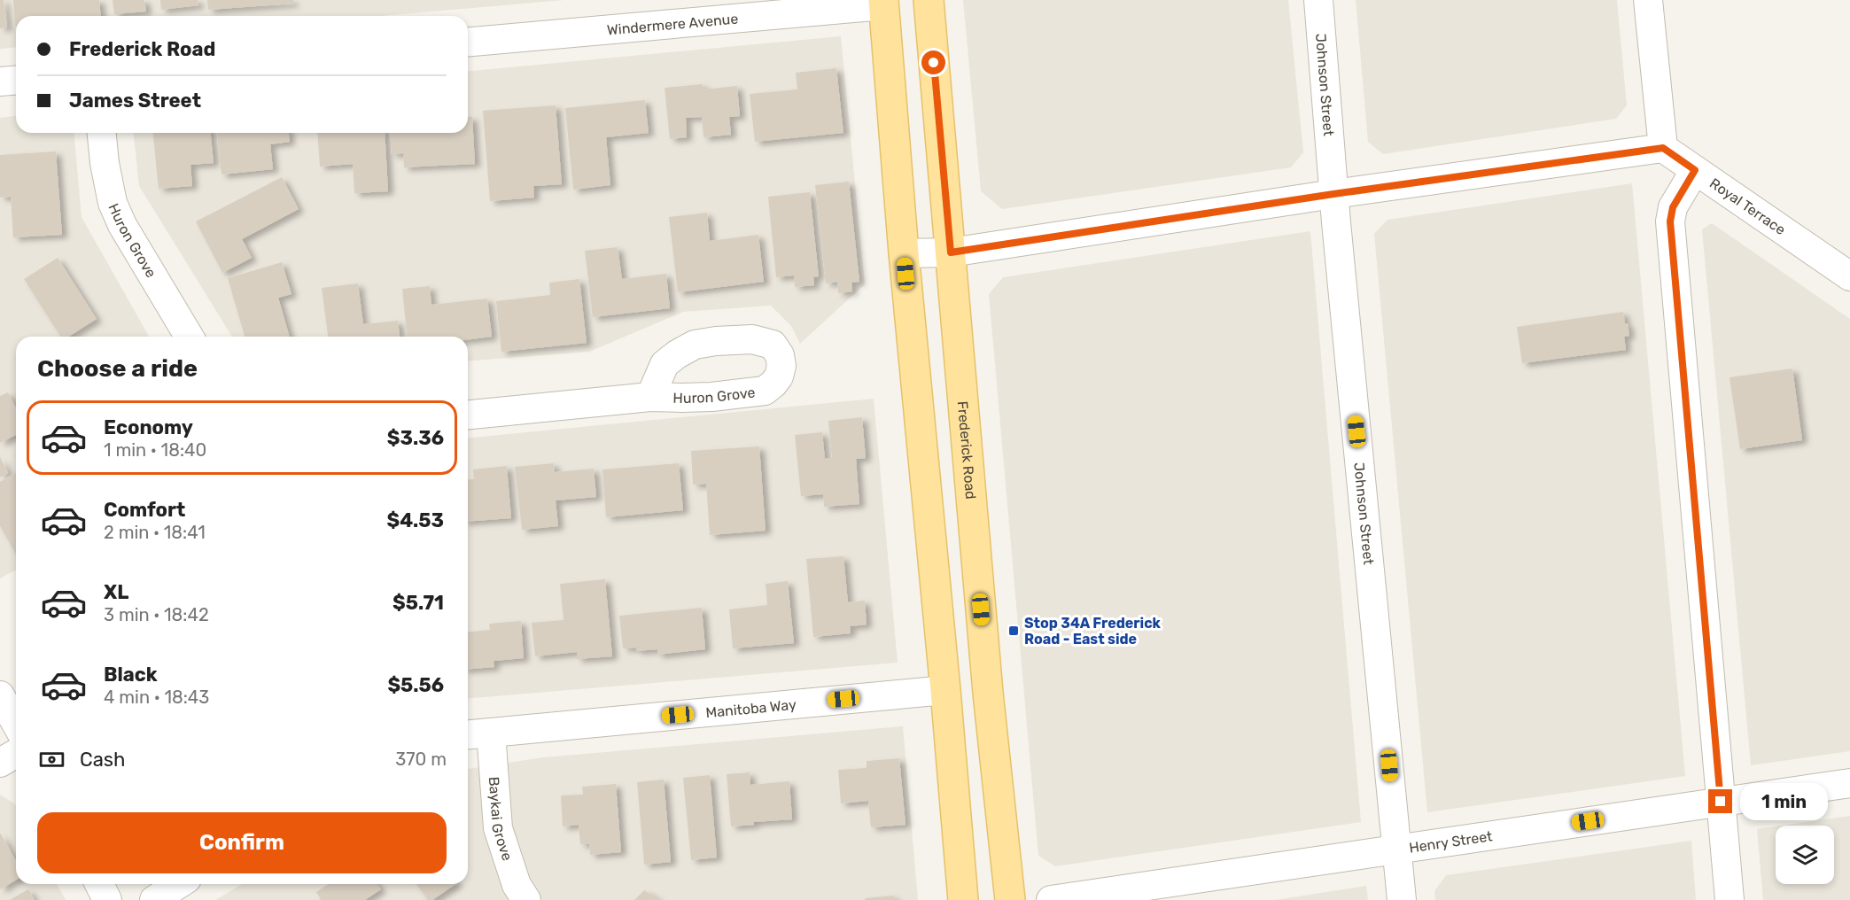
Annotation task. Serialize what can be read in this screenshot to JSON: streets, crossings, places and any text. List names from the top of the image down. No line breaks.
{"streets":{"main road":["Frederick Road"],"street":["Windermere Avenue","Johnson Street","Royal Terrace","Huron Grove","Manitoba Way","Baykai Grove","Henry Street"]},"crossings":[["Johnson Street","Henry Street"],["Manitoba Way","Baykai Grove"]],"places":{"transit":["Stop 34A Frederick Road - East side"]},"page":{"banner":["Frederick Road","James Street"],"heading":"Choose a ride","list":[{"name":"Economy","note":"1 min · 18:40","value":"$3.36"},{"name":"Comfort","note":"2 min · 18:41","value":"$4.53"},{"name":"XL","note":"3 min · 18:42","value":"$5.71"},{"name":"Black","note":"4 min · 18:43","value":"$5.56"}],"pay":["Cash","370 m"],"bubble":"1 min","buttons":"Confirm"}}
